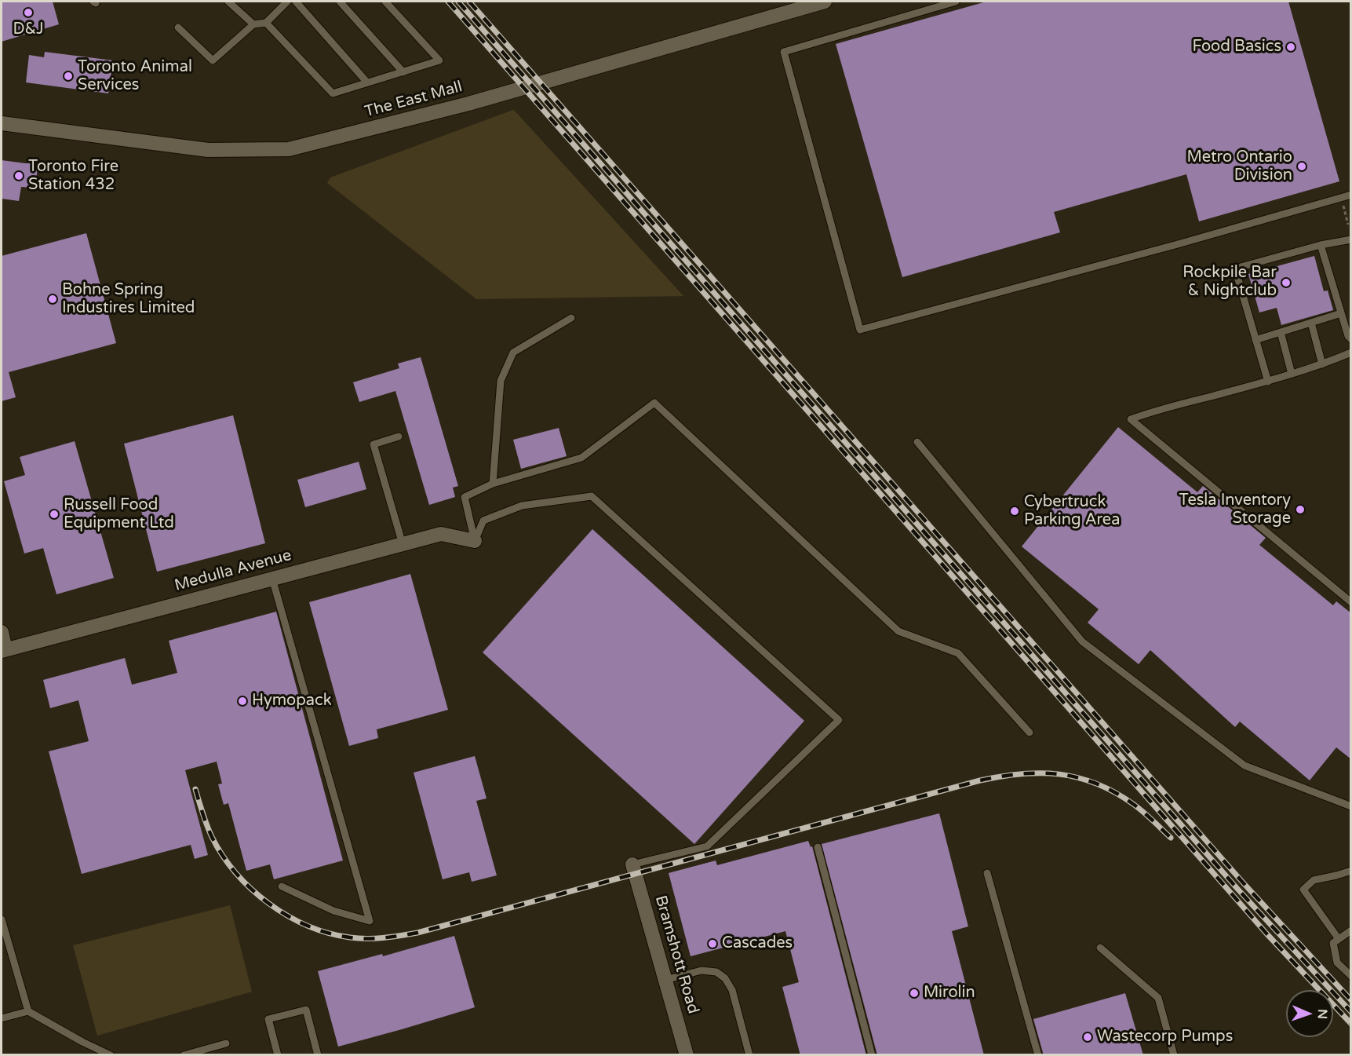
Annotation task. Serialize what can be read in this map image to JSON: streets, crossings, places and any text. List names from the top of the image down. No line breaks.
{"streets":{"main road":["The East Mall","Medulla Avenue","Bramshott Road"]},"places":["D&J","Food Basics","Toronto Animal Services","Metro Ontario Division","Toronto Fire Station 432","Rockpile Bar & Nightclub","Bohne Spring Industires Limited","Tesla Inventory Storage","Cybertruck Parking Area","Russell Food Equipment Ltd","Hymopack","Cascades","Mirolin","Wastecorp Pumps"],"north":"right"}
